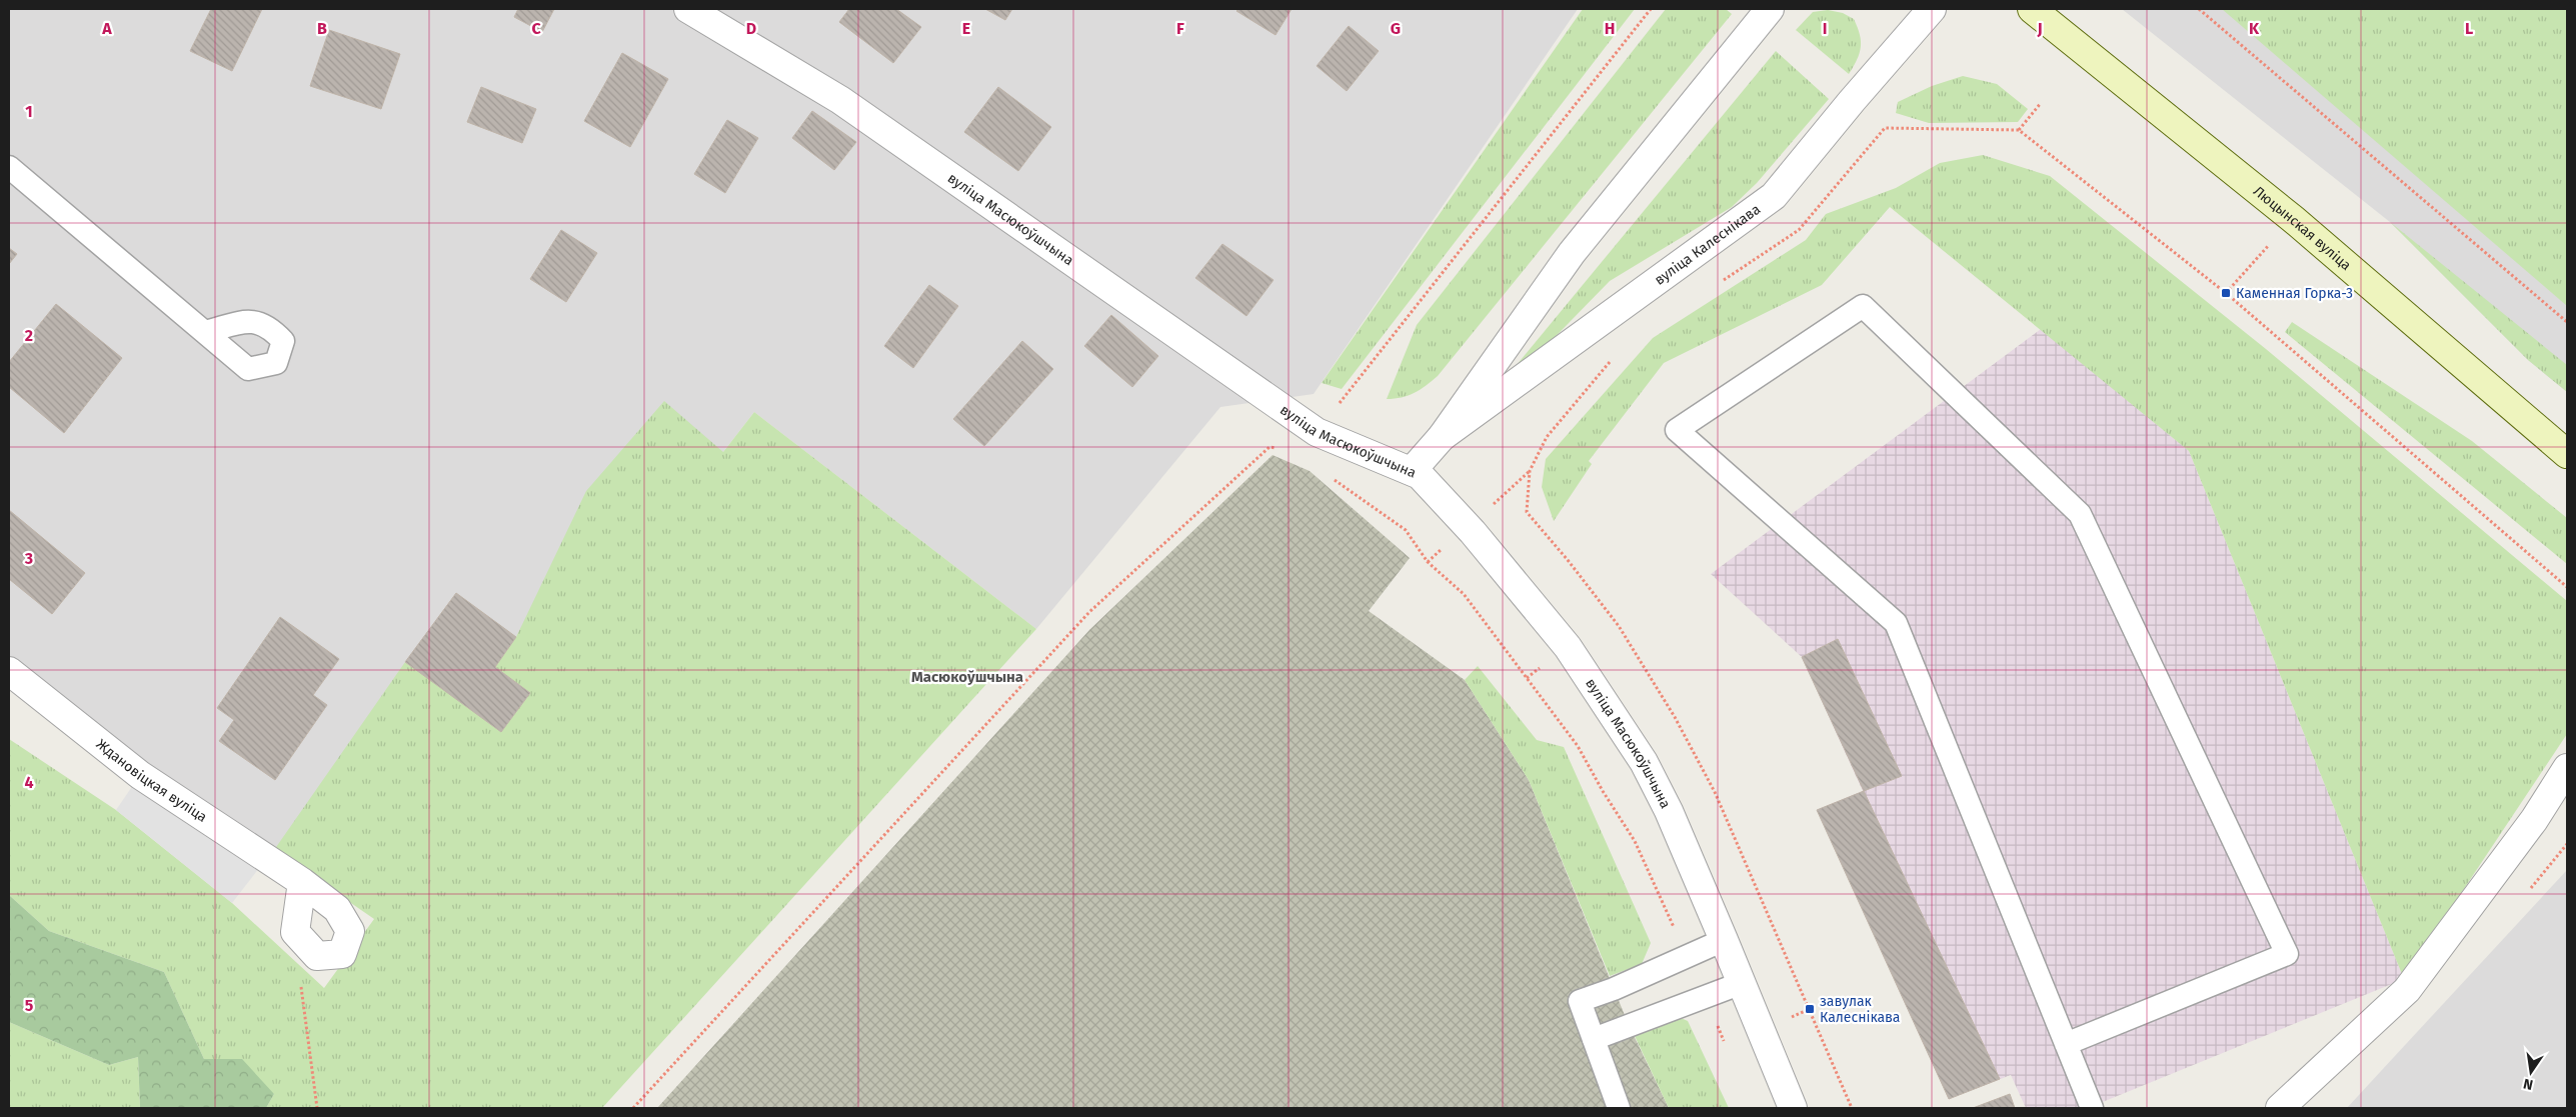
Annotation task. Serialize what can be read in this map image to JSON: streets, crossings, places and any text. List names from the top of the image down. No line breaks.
{"streets":{"main road":["Люцынская вуліца"],"street":["вуліца Масюкоўшчына","вуліца Калеснікава","Ждановіцкая вуліца"]},"crossings":[["вуліца Масюкоўшчына","вуліца Калеснікава"]],"districts":["Масюкоўшчына"],"places":{"transit":["Каменная Горка-3","завулак Калеснікава"]},"north":"bottom","grid":{"columns":["A","B","C","D","E","F","G","H","I","J","K","L"],"rows":["1","2","3","4","5"]}}
